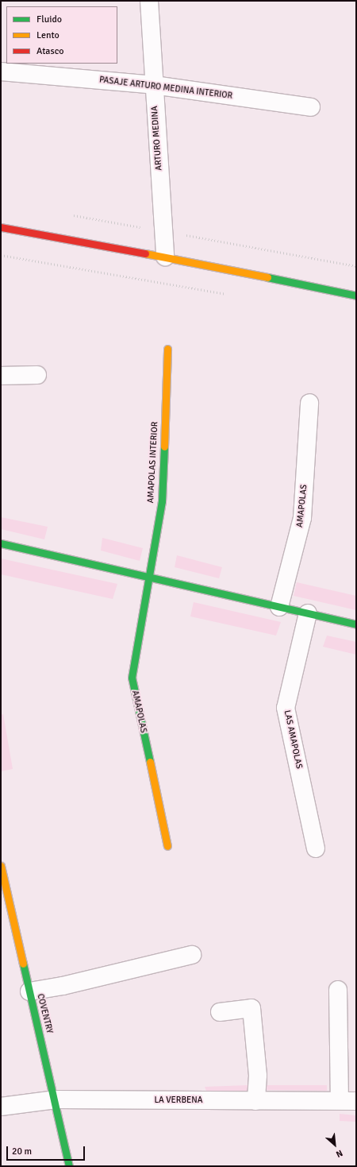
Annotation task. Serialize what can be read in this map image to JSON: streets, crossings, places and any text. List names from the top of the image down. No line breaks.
{"streets":{"street":["PASAJE ARTURO MEDINA INTERIOR","ARTURO MEDINA","AMAPOLAS INTERIOR","AMAPOLAS","LAS AMAPOLAS","COVENTRY","LA VERBENA"]},"crossings":[["PASAJE ARTURO MEDINA INTERIOR","ARTURO MEDINA"],["AMAPOLAS INTERIOR","AMAPOLAS"],["COVENTRY","LA VERBENA"]],"legend":["Fluido","Lento","Atasco"],"scale_bar":"20 m","north":"bottom right"}
